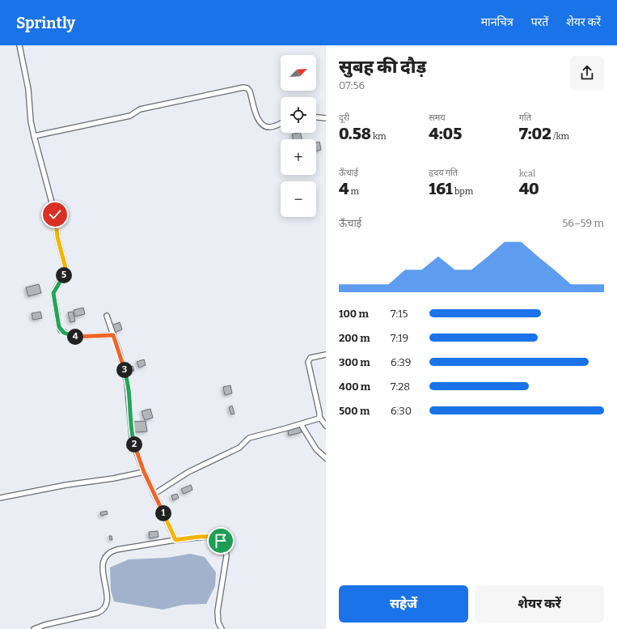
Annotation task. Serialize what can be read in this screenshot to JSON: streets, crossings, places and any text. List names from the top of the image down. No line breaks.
{"north":"top right","page":{"header":"Sprintly","nav":["मानचित्र","परतें","शेयर करें"],"heading":["सुबह की दौड़","07:56"],"map_buttons":["+","−"],"stats":[["दूरी","0.58 km"],["समय","4:05"],["गति","7:02 /km"],["ऊँचाई","4 m"],["हृदय गति","161 bpm"],["kcal","40"]],"chart":["ऊँचाई","56–59 m"],"pins":["5","4","3","2","1"],"list":[{"name":"100 m","note":"7:15"},{"name":"200 m","note":"7:19"},{"name":"300 m","note":"6:39"},{"name":"400 m","note":"7:28"},{"name":"500 m","note":"6:30"}],"buttons":["सहेजें","शेयर करें"]}}
